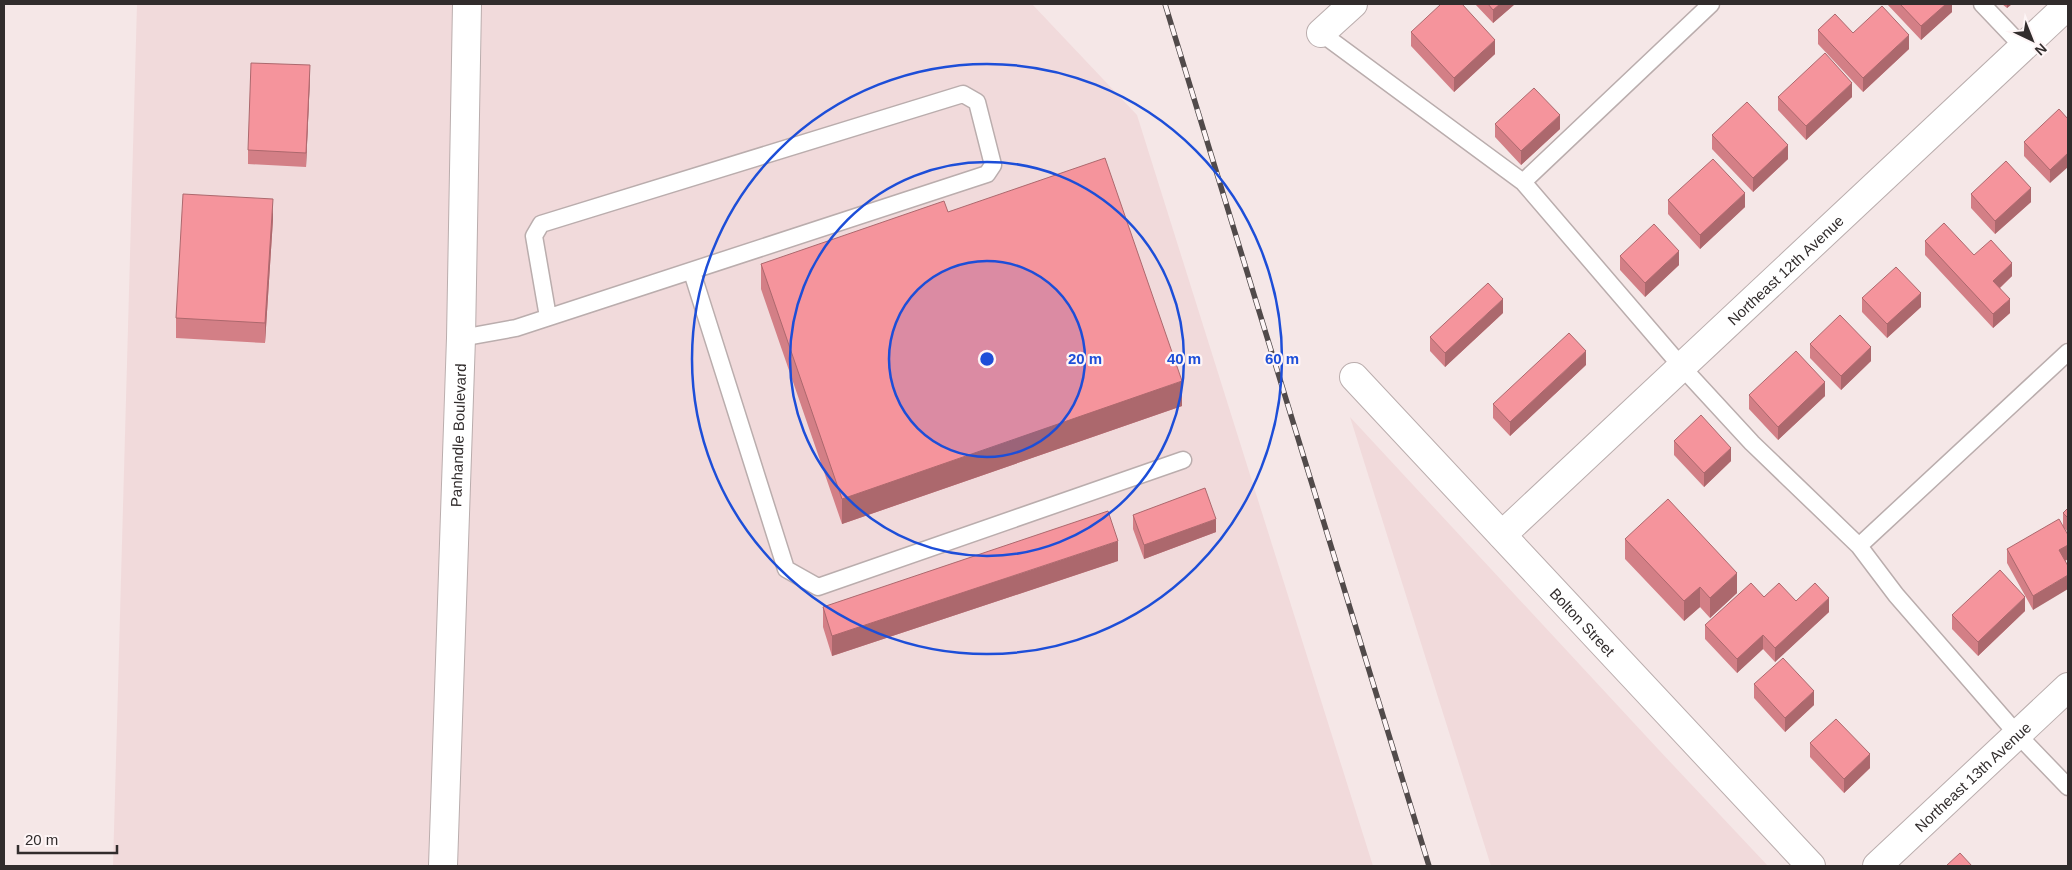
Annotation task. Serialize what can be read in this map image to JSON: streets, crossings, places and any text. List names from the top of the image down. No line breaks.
{"streets":{"street":["Northeast 12th Avenue","Panhandle Boulevard","Bolton Street","Northeast 13th Avenue"]},"crossings":[["Northeast 12th Avenue","Bolton Street"]],"scale_bar":"20 m","north":"bottom right","rings":["20 m","40 m","60 m"]}
